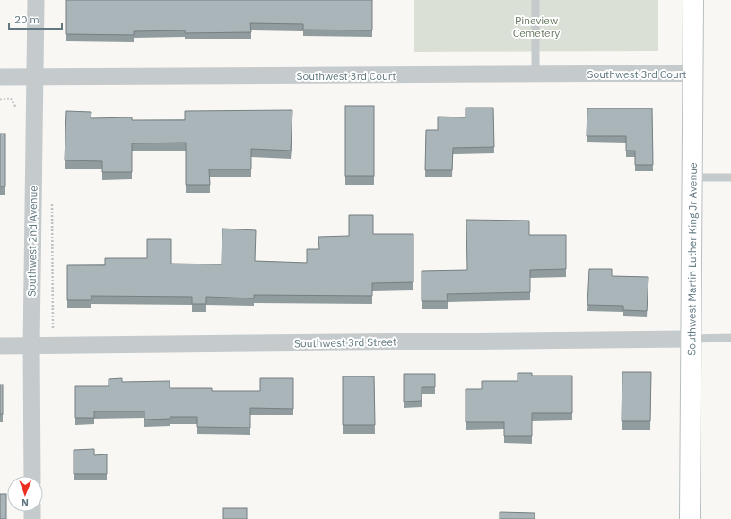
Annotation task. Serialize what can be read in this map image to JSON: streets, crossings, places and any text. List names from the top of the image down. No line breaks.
{"streets":{"street":["Southwest 3rd Court","Southwest 2nd Avenue","Southwest Martin Luther King Jr Avenue","Southwest 3rd Street"]},"crossings":[["Southwest 3rd Court","Southwest 2nd Avenue"],["Southwest 3rd Court","Southwest Martin Luther King Jr Avenue"],["Southwest 2nd Avenue","Southwest 3rd Street"],["Southwest Martin Luther King Jr Avenue","Southwest 3rd Street"]],"parks":["Pineview Cemetery"],"scale_bar":"20 m","north":"bottom"}
